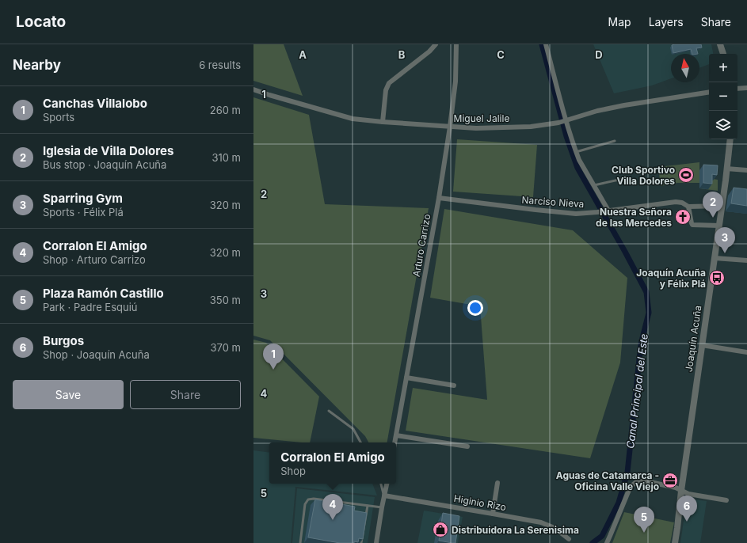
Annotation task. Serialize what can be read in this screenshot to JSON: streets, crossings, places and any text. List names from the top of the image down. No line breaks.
{"streets":{"street":["Miguel Jalile","Narciso Nieva","Arturo Carrizo","Joaquín Acuña","Higinio Rizo"]},"crossings":[["Miguel Jalile","Arturo Carrizo"],["Narciso Nieva","Arturo Carrizo"],["Narciso Nieva","Joaquín Acuña"]],"water":["Canal Principal del Este"],"places":{"sports":["Club Sportivo Villa Dolores"],"church":["Nuestra Señora de las Mercedes"],"bus stop":["Joaquín Acuña y Félix Plá"],"office":["Aguas de Catamarca - Oficina Valle Viejo"],"shop":["Distribuidora La Serenisima"]},"north":"top","page":{"header":"Locato","nav":["Map","Layers","Share"],"heading":["Nearby","6 results"],"map_buttons":["+","−"],"list":[{"mark":"1","name":"Canchas Villalobo","note":"Sports","value":"260 m"},{"mark":"2","name":"Iglesia de Villa Dolores","note":"Bus stop · Joaquín Acuña","value":"310 m"},{"mark":"3","name":"Sparring Gym","note":"Sports · Félix Plá","value":"320 m"},{"mark":"4","name":"Corralon El Amigo","note":"Shop · Arturo Carrizo","value":"320 m"},{"mark":"5","name":"Plaza Ramón Castillo","note":"Park · Padre Esquiú","value":"350 m"},{"mark":"6","name":"Burgos","note":"Shop · Joaquín Acuña","value":"370 m"}],"pins":["2","3","1","4","6","5"],"buttons":["Save","Share"],"popup":["Corralon El Amigo","Shop"]},"grid":{"columns":["A","B","C","D"],"rows":["1","2","3","4","5"]}}
